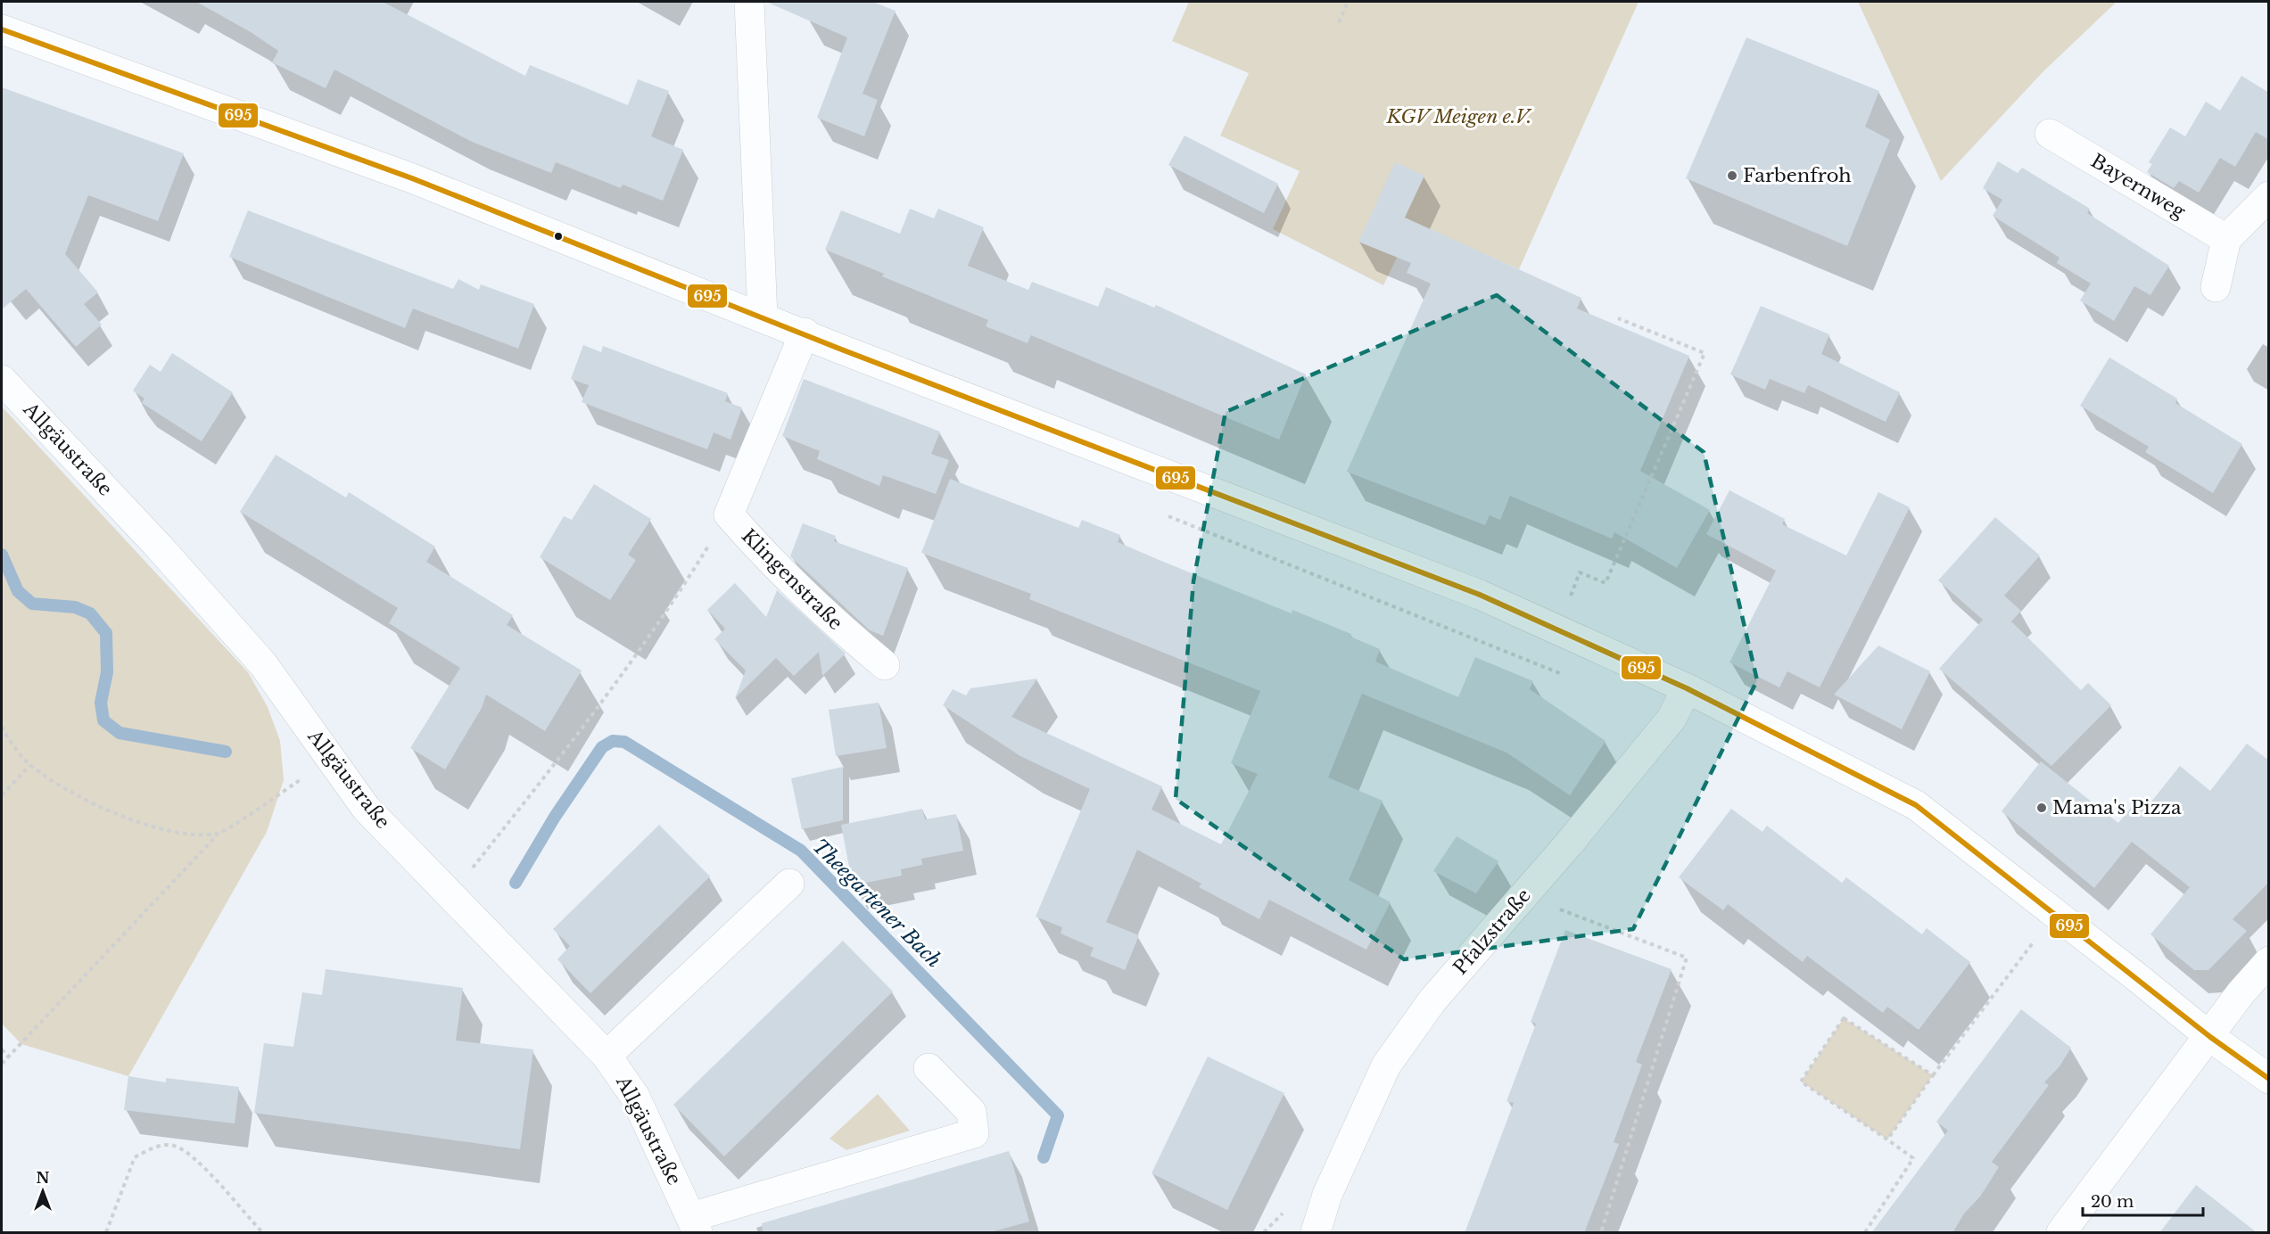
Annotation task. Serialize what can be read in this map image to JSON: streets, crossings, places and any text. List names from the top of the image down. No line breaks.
{"streets":{"street":["Bayernweg","Allgäustraße","Klingenstraße","Pfalzstraße"]},"water":["Theegartener Bach"],"parks":["KGV Meigen e.V."],"places":["Farbenfroh","Mama's Pizza"],"lines":["transit line 695"],"scale_bar":"20 m","north":"top"}
